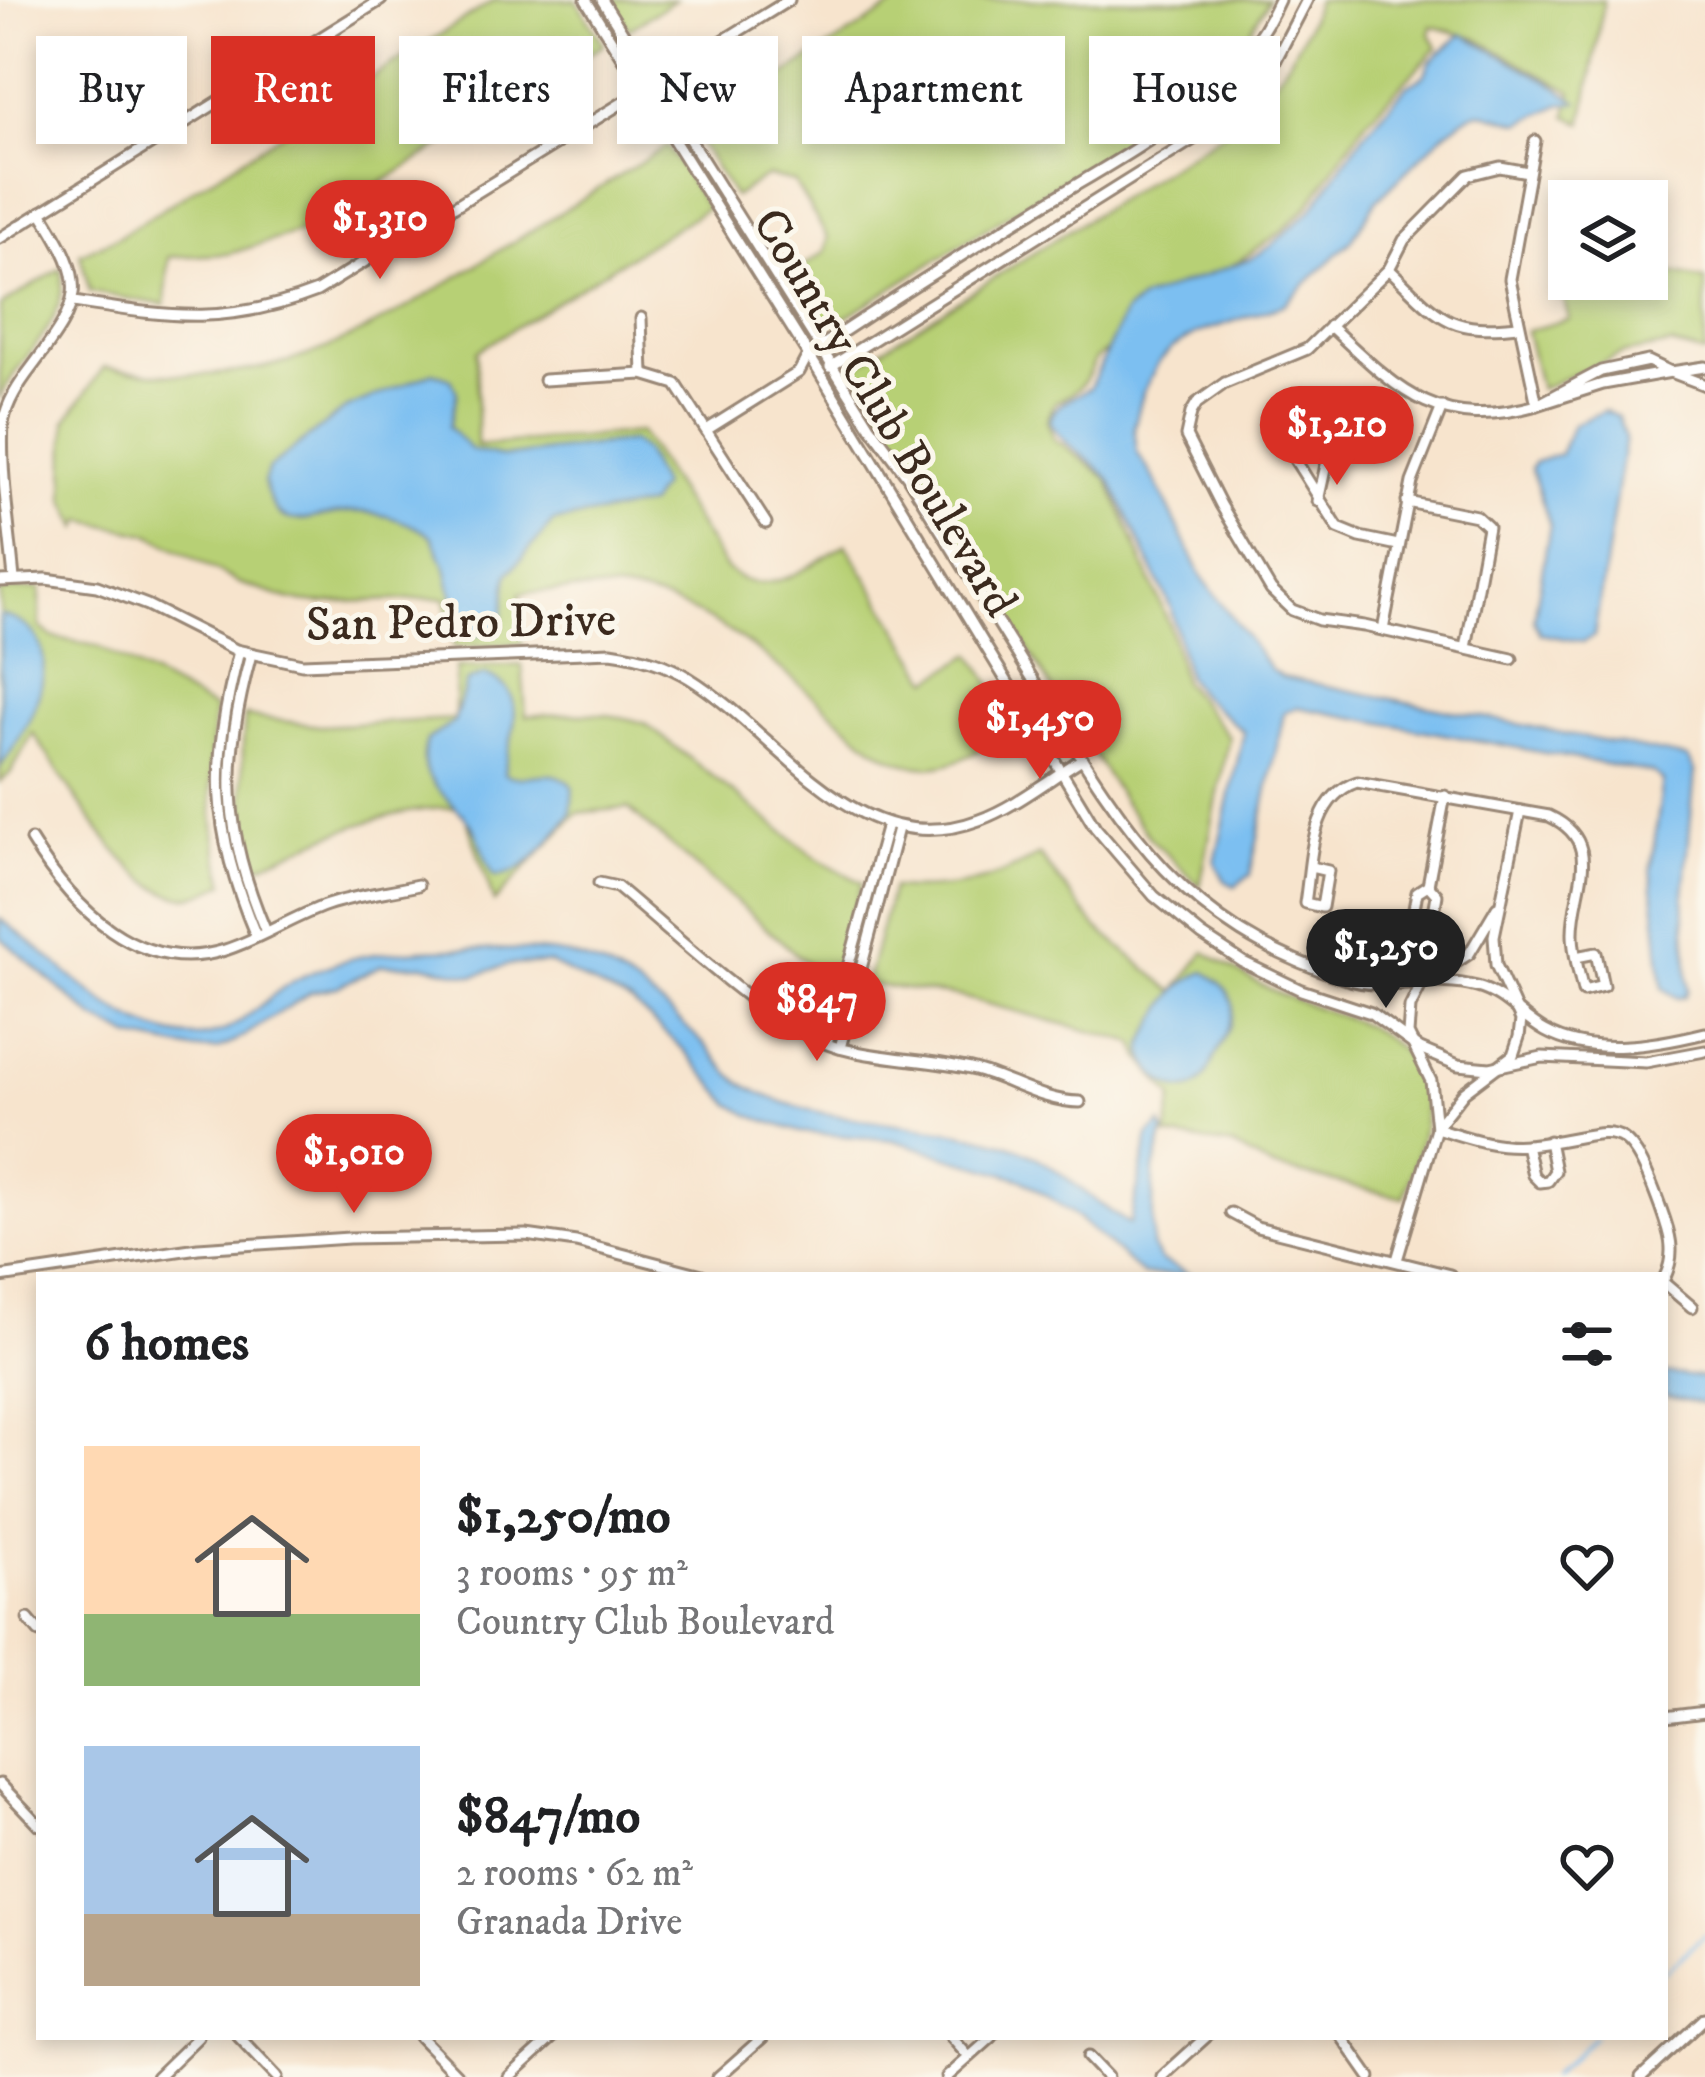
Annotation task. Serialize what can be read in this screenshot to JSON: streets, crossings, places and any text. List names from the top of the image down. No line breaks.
{"streets":{"street":["Country Club Boulevard","San Pedro Drive"]},"page":{"chip":["Buy","Rent","Filters","New","Apartment","House"],"price":["$1,310","$1,210","$1,450","$1,250","$847","$1,010"],"heading":"6 homes","list":[{"name":"$1,250/mo","note":"3 rooms · 95 m² · Country Club Boulevard"},{"name":"$847/mo","note":"2 rooms · 62 m² · Granada Drive"}]}}
